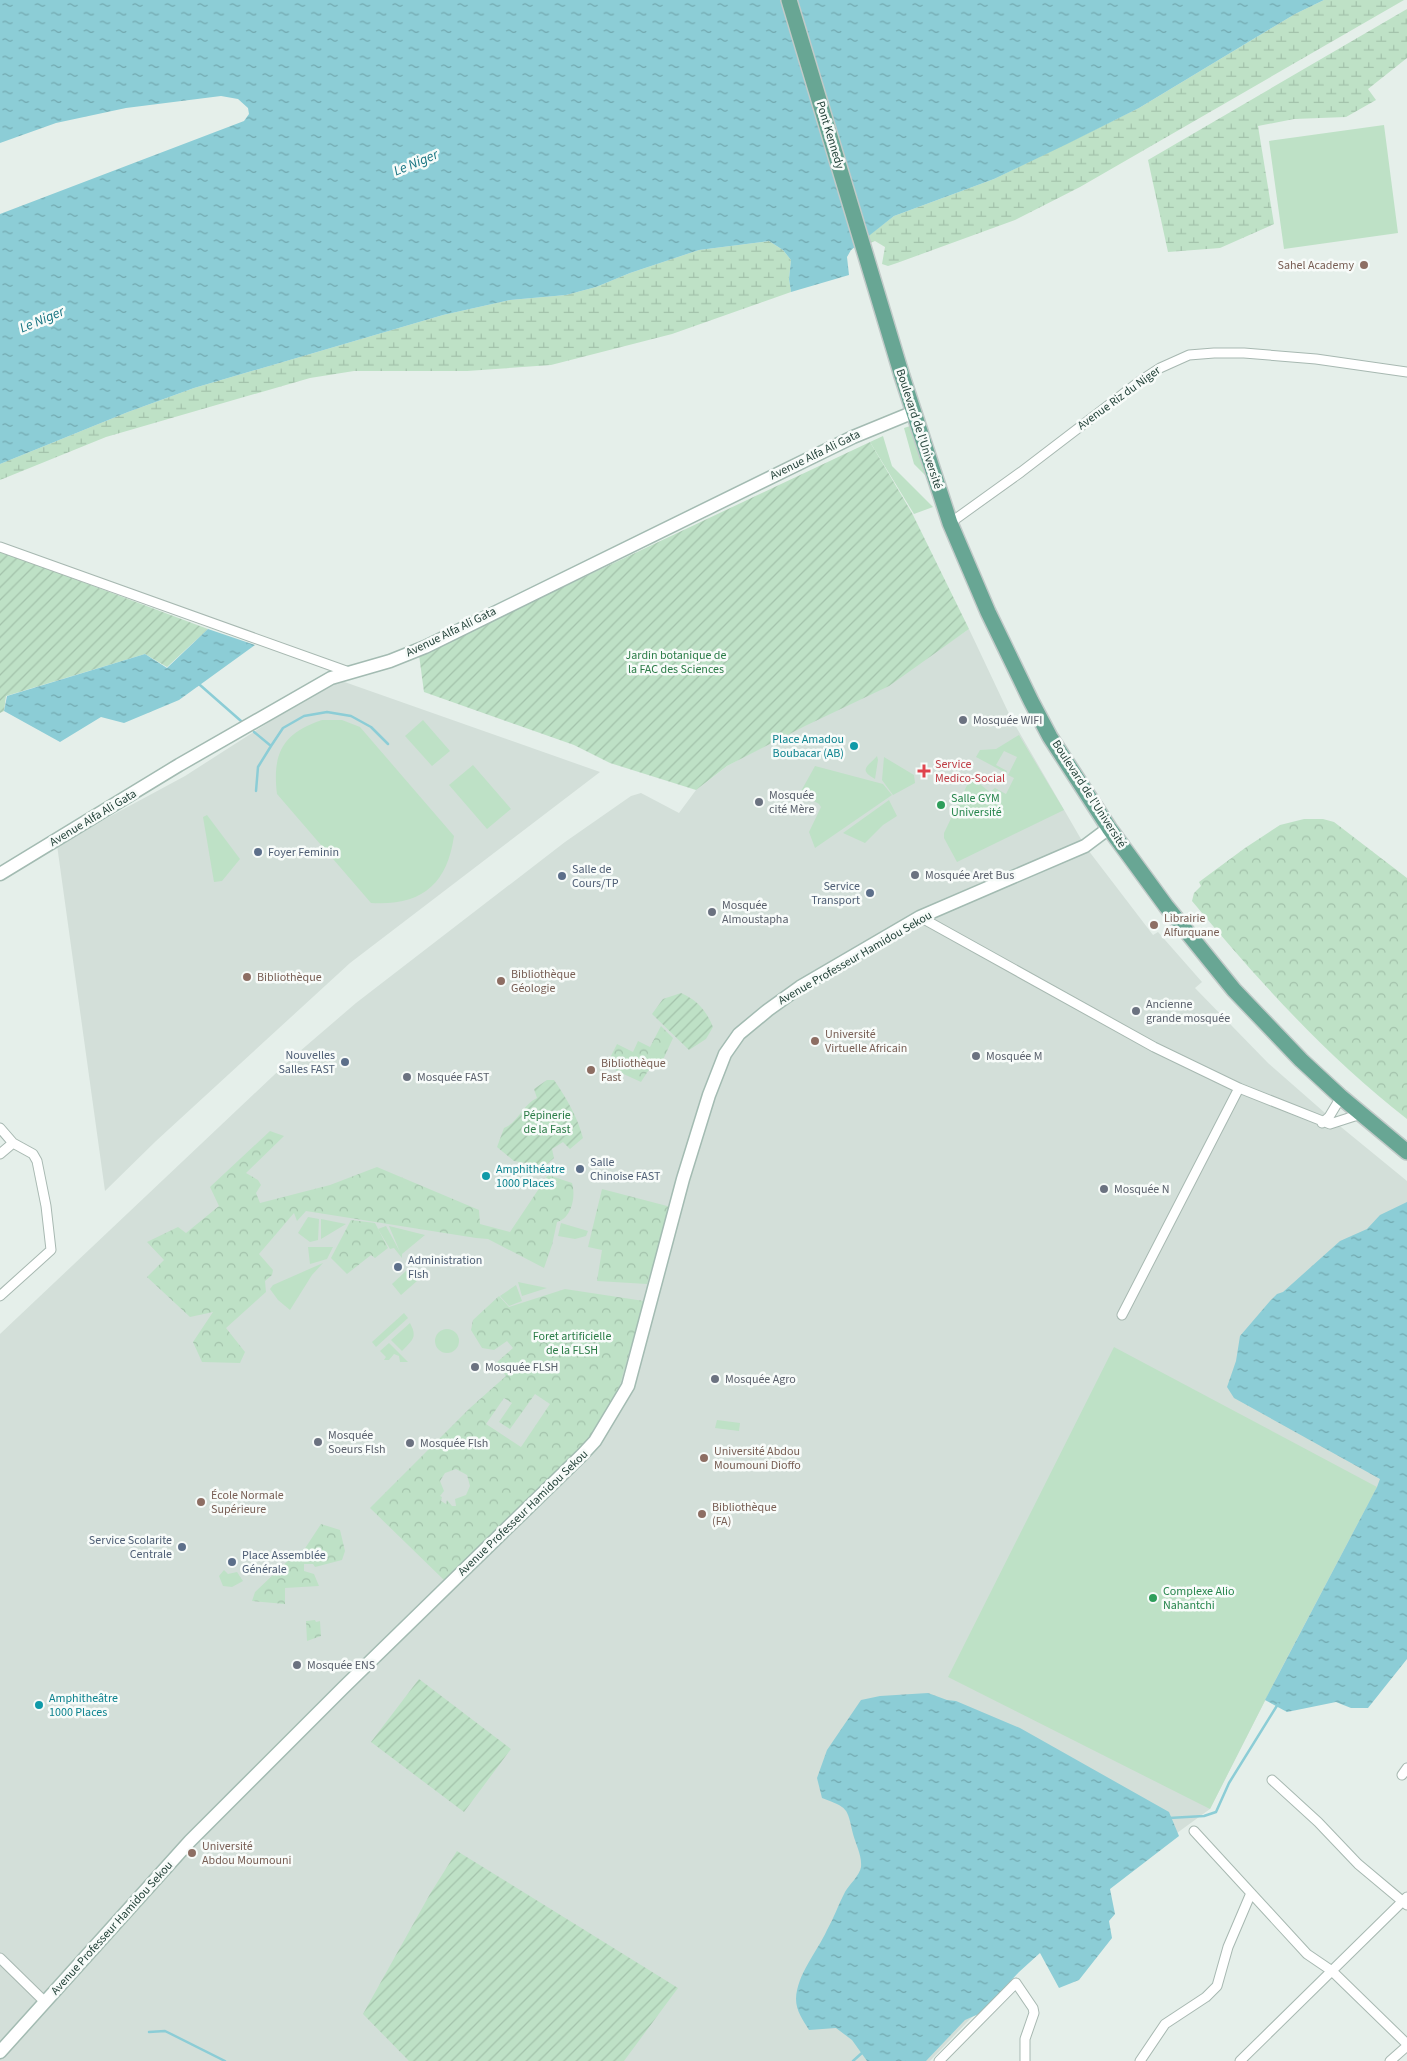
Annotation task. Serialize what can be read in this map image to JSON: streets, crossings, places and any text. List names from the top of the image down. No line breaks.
{"streets":{"main road":["Pont Kennedy","Boulevard de l'Université"],"street":["Avenue Riz du Niger","Avenue Alfa Ali Gata","Avenue Professeur Hamidou Sekou"]},"crossings":[["Pont Kennedy","Boulevard de l'Université"],["Avenue Riz du Niger","Boulevard de l'Université"],["Boulevard de l'Université","Avenue Alfa Ali Gata"],["Boulevard de l'Université","Avenue Professeur Hamidou Sekou"]],"water":["Le Niger"],"parks":["Jardin botanique de la FAC des Sciences","Pépinerie de la Fast","Foret artificielle de la FLSH"],"places":{"other":["Sahel Academy","Mosquée WIFI","Place Amadou Boubacar (AB)","Mosquée cité Mère","Salle GYM Université","Foyer Feminin","Mosquée Aret Bus","Salle de Cours/TP","Service Transport","Mosquée Almoustapha","Librairie Alfurquane","Bibliothèque","Bibliothèque Géologie","Ancienne grande mosquée","Université Virtuelle Africain","Mosquée M","Nouvelles Salles FAST","Bibliothèque Fast","Mosquée FAST","Salle Chinoise FAST","Amphithéatre 1000 Places","Mosquée N","Administration Flsh","Mosquée FLSH","Mosquée Agro","Mosquée Soeurs Flsh","Mosquée Flsh","Université Abdou Moumouni Dioffo","École Normale Supérieure","Bibliothèque (FA)","Service Scolarite Centrale","Place Assemblée Générale","Complexe Alio Nahantchi","Mosquée ENS","Amphitheâtre 1000 Places","Université Abdou Moumouni"],"health":["Service Medico-Social"]}}
